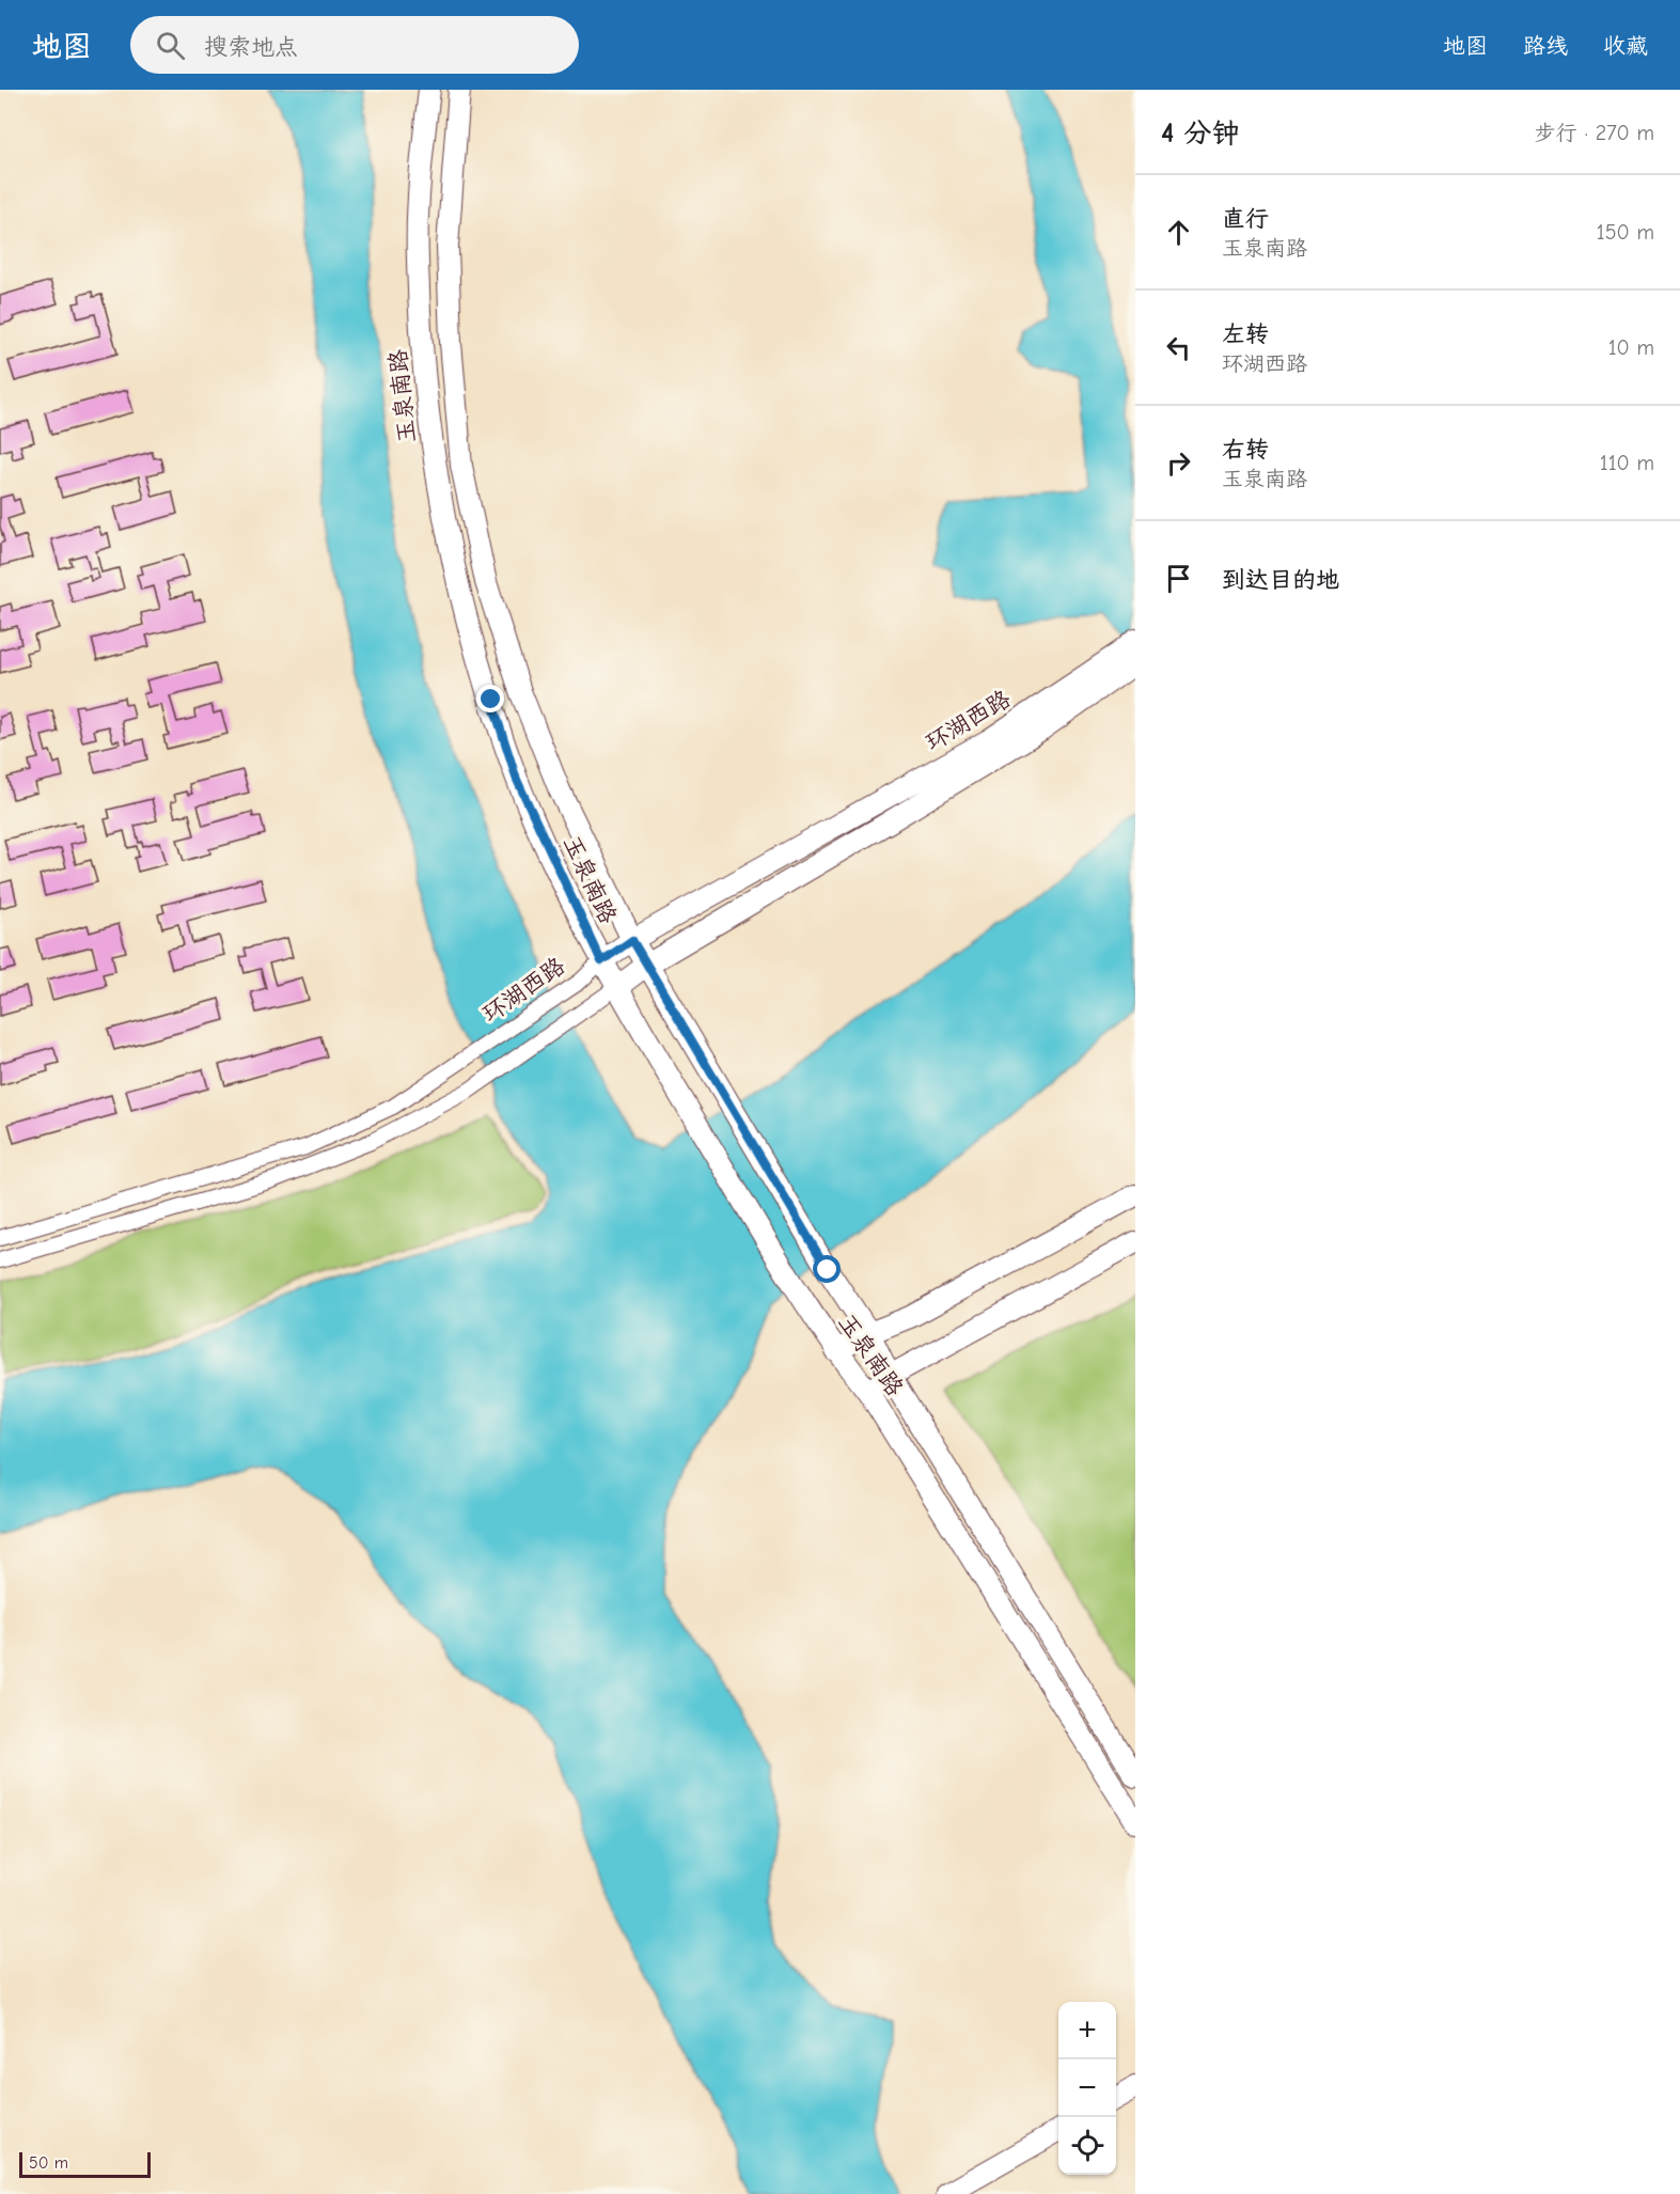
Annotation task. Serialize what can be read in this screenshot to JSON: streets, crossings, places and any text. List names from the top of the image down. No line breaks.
{"streets":{"street":["玉泉南路","环湖西路"]},"crossings":[["玉泉南路","环湖西路"]],"scale_bar":"50 m","page":{"header":"地图","search":"搜索地点","nav":["地图","路线","收藏"],"heading":["4 分钟","步行 · 270 m"],"list":[["直行","玉泉南路","150 m"],["左转","环湖西路","10 m"],["右转","玉泉南路","110 m"],"到达目的地"],"map_buttons":["+","−"],"scale":"50 m"}}
